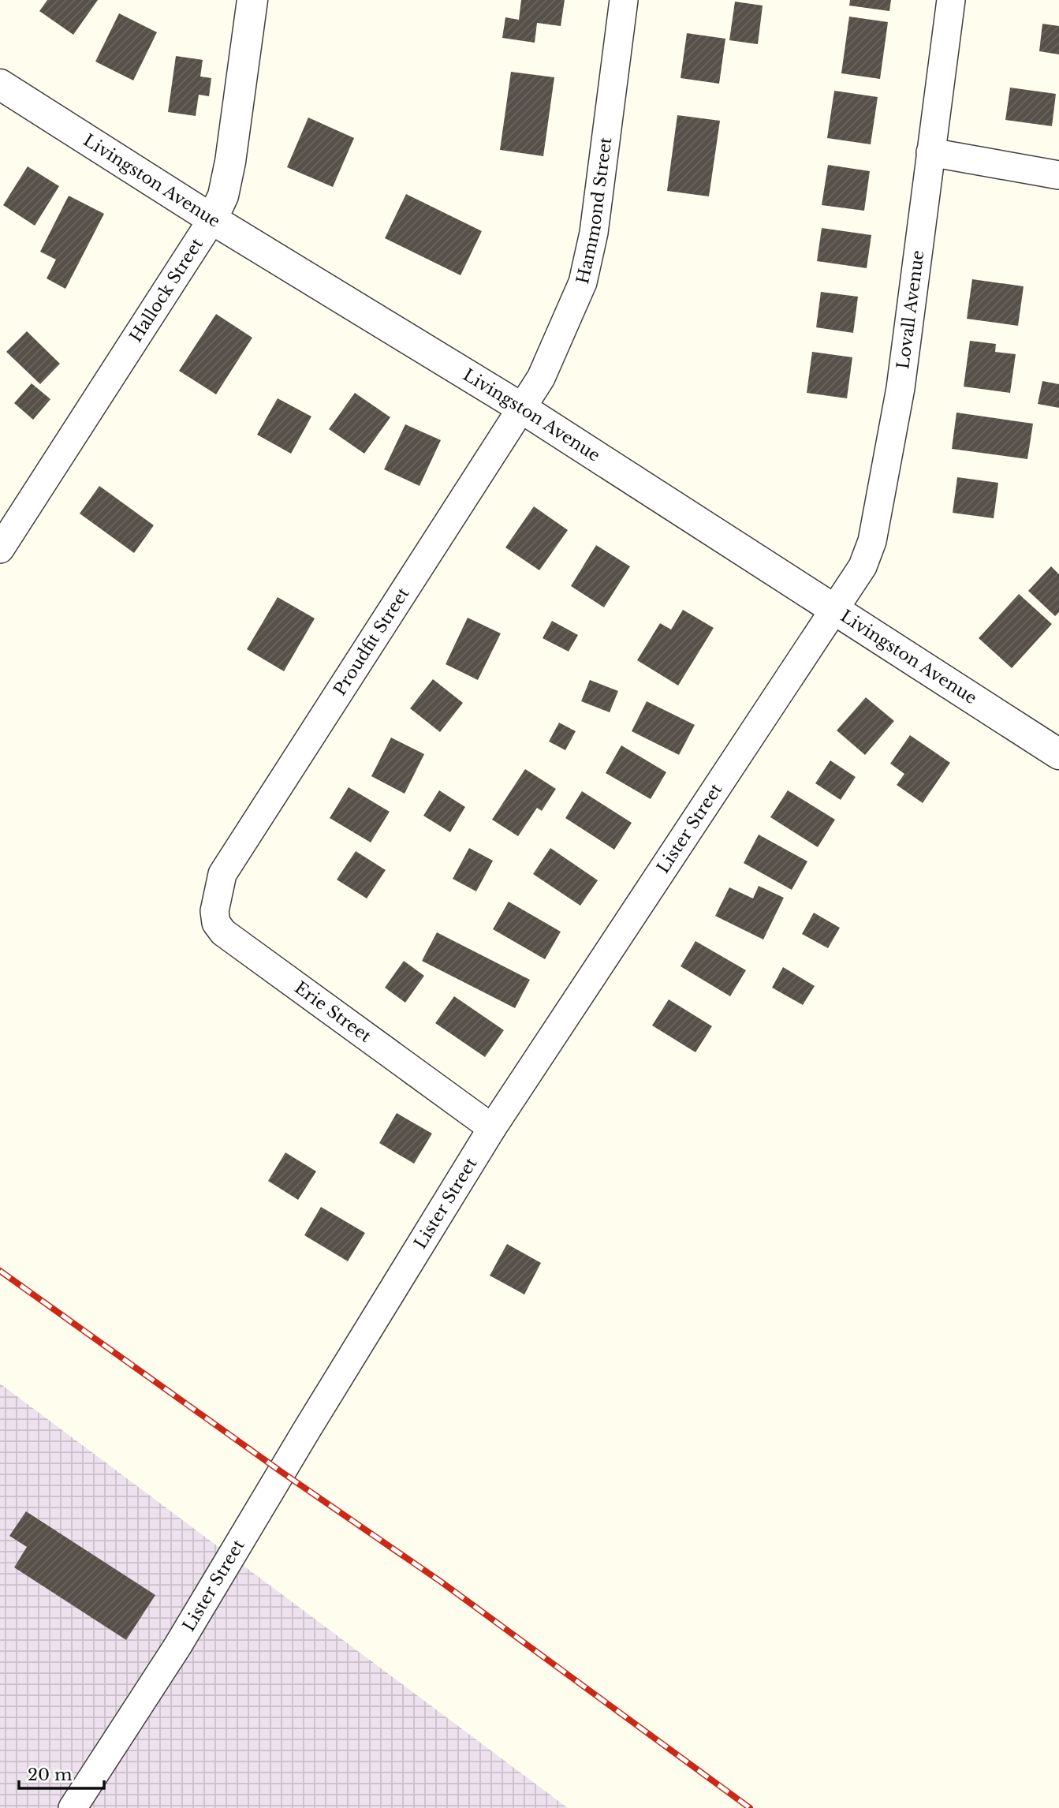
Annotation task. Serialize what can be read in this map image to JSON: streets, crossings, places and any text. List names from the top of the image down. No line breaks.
{"streets":{"street":["Livingston Avenue","Hammond Street","Hallock Street","Lovall Avenue","Proudfit Street","Lister Street","Erie Street"]},"crossings":[["Livingston Avenue","Hammond Street"],["Livingston Avenue","Hallock Street"],["Livingston Avenue","Lovall Avenue"],["Livingston Avenue","Proudfit Street"],["Livingston Avenue","Lister Street"],["Hammond Street","Proudfit Street"],["Lovall Avenue","Lister Street"],["Proudfit Street","Erie Street"],["Lister Street","Erie Street"]],"scale_bar":"20 m"}
